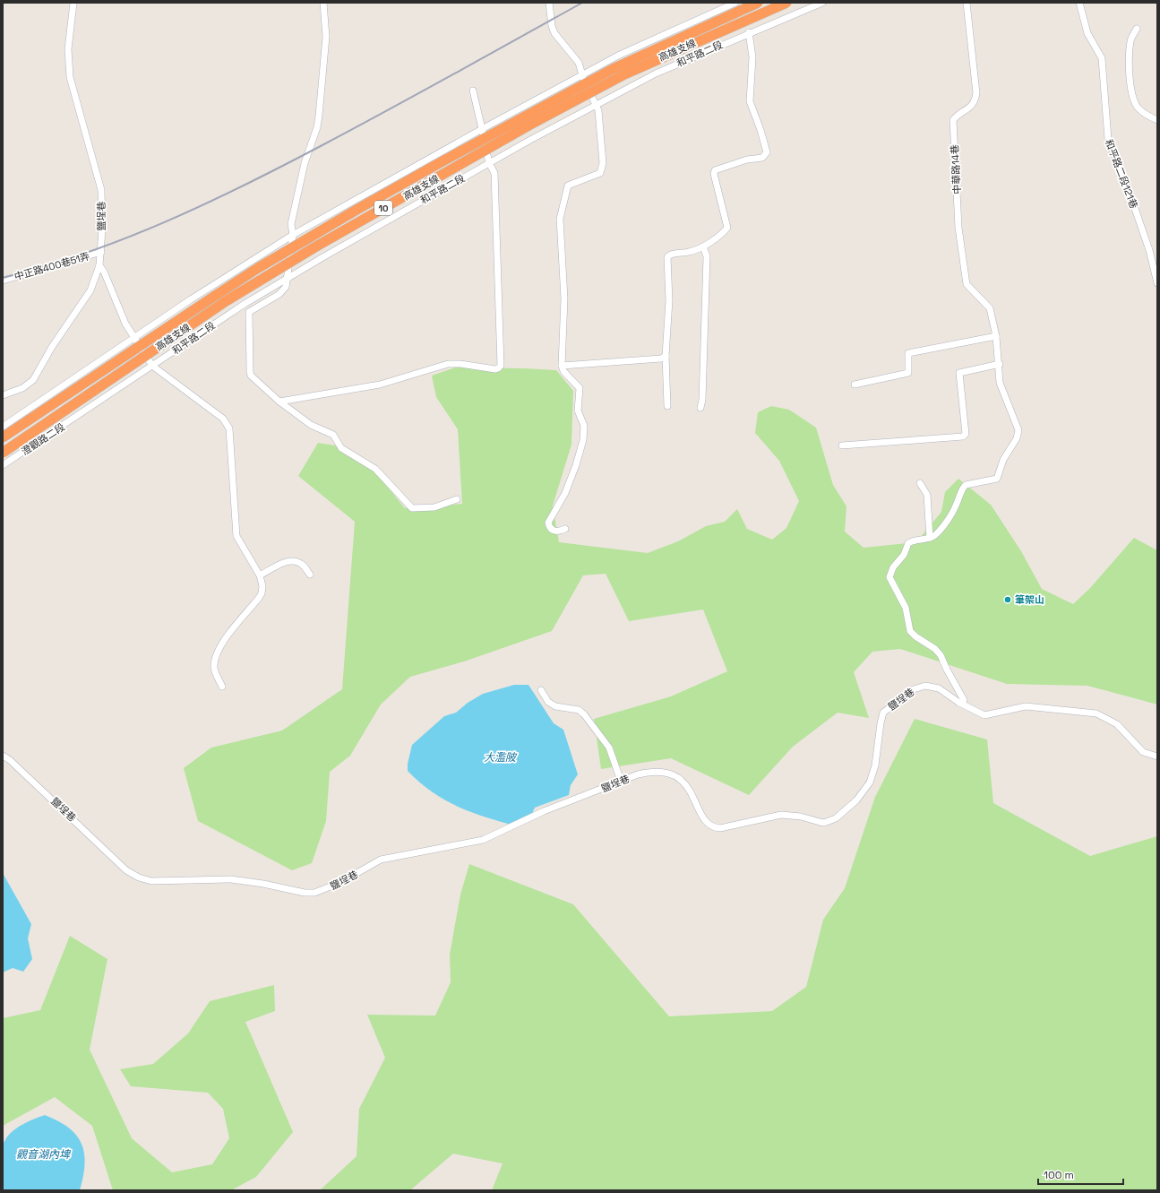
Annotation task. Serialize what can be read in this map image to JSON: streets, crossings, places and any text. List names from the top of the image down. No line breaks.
{"streets":{"highway":["高雄支線","10"],"street":["和平路二段","中華路14巷","和平路二段121巷","鹽埕巷","中正路400巷51弄","澄觀路二段"]},"crossings":[["和平路二段","澄觀路二段"],["鹽埕巷","中正路400巷51弄"]],"water":["大濫陂","觀音湖內埤"],"places":["筆架山"],"scale_bar":"100 m"}
